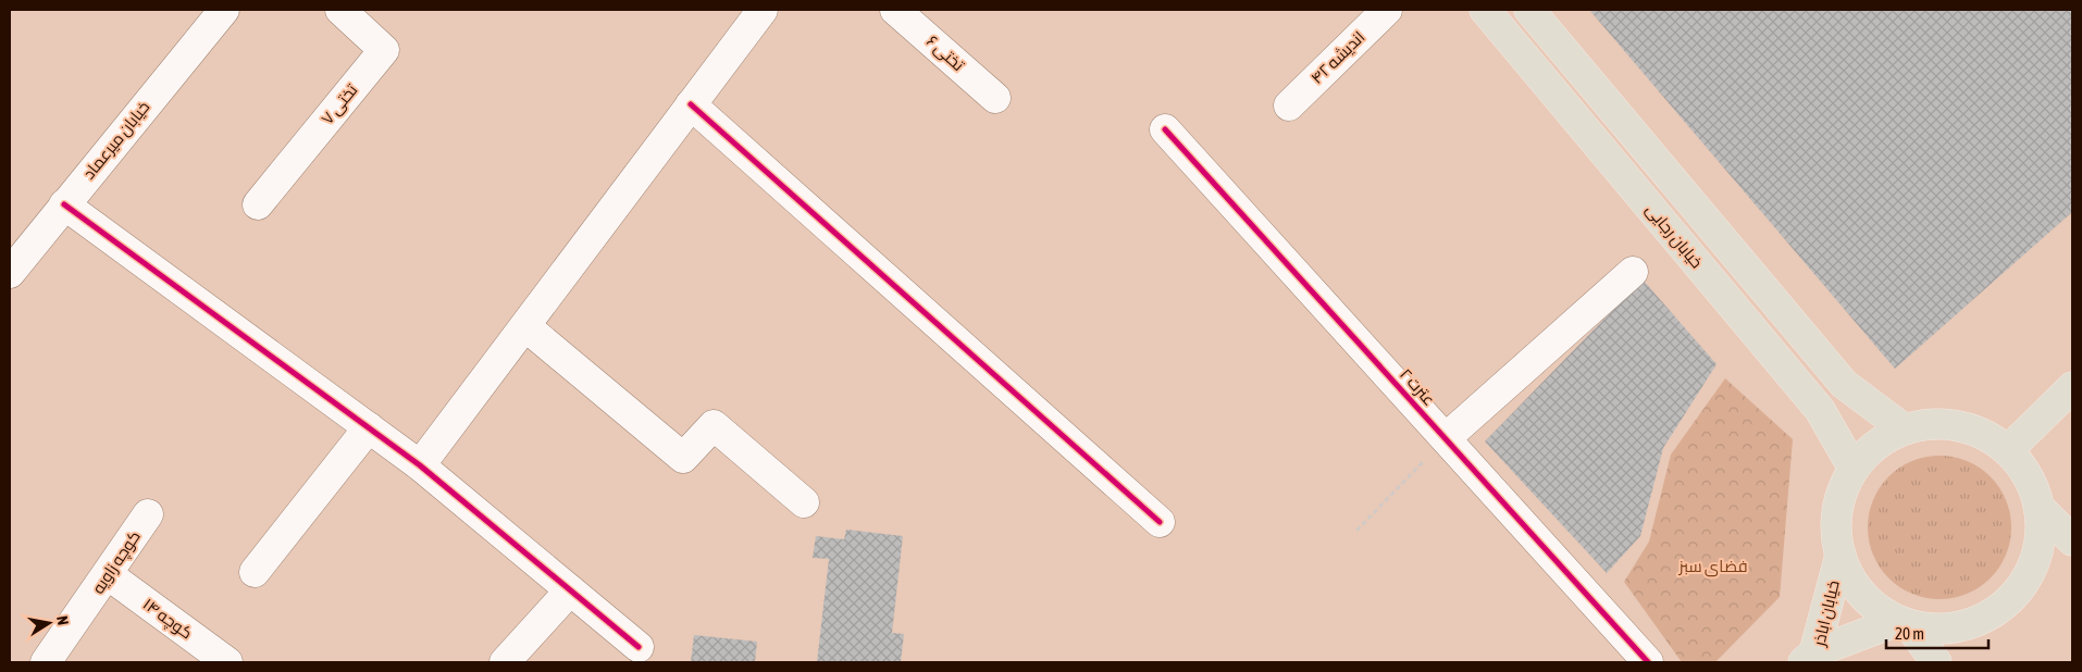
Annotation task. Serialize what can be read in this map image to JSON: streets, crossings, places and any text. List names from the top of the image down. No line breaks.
{"streets":{"main road":["خیابان رجایی","خیابان اباذر"],"street":["تختی ۶","اندیشه ۴۲","تختی ۷","خیابان میرعماد","عترت ۲","کوچه زاویه","کوچه ۱۴"]},"crossings":[["کوچه زاویه","کوچه ۱۴"]],"parks":["فضای سبز"],"scale_bar":"20 m","north":"right"}
